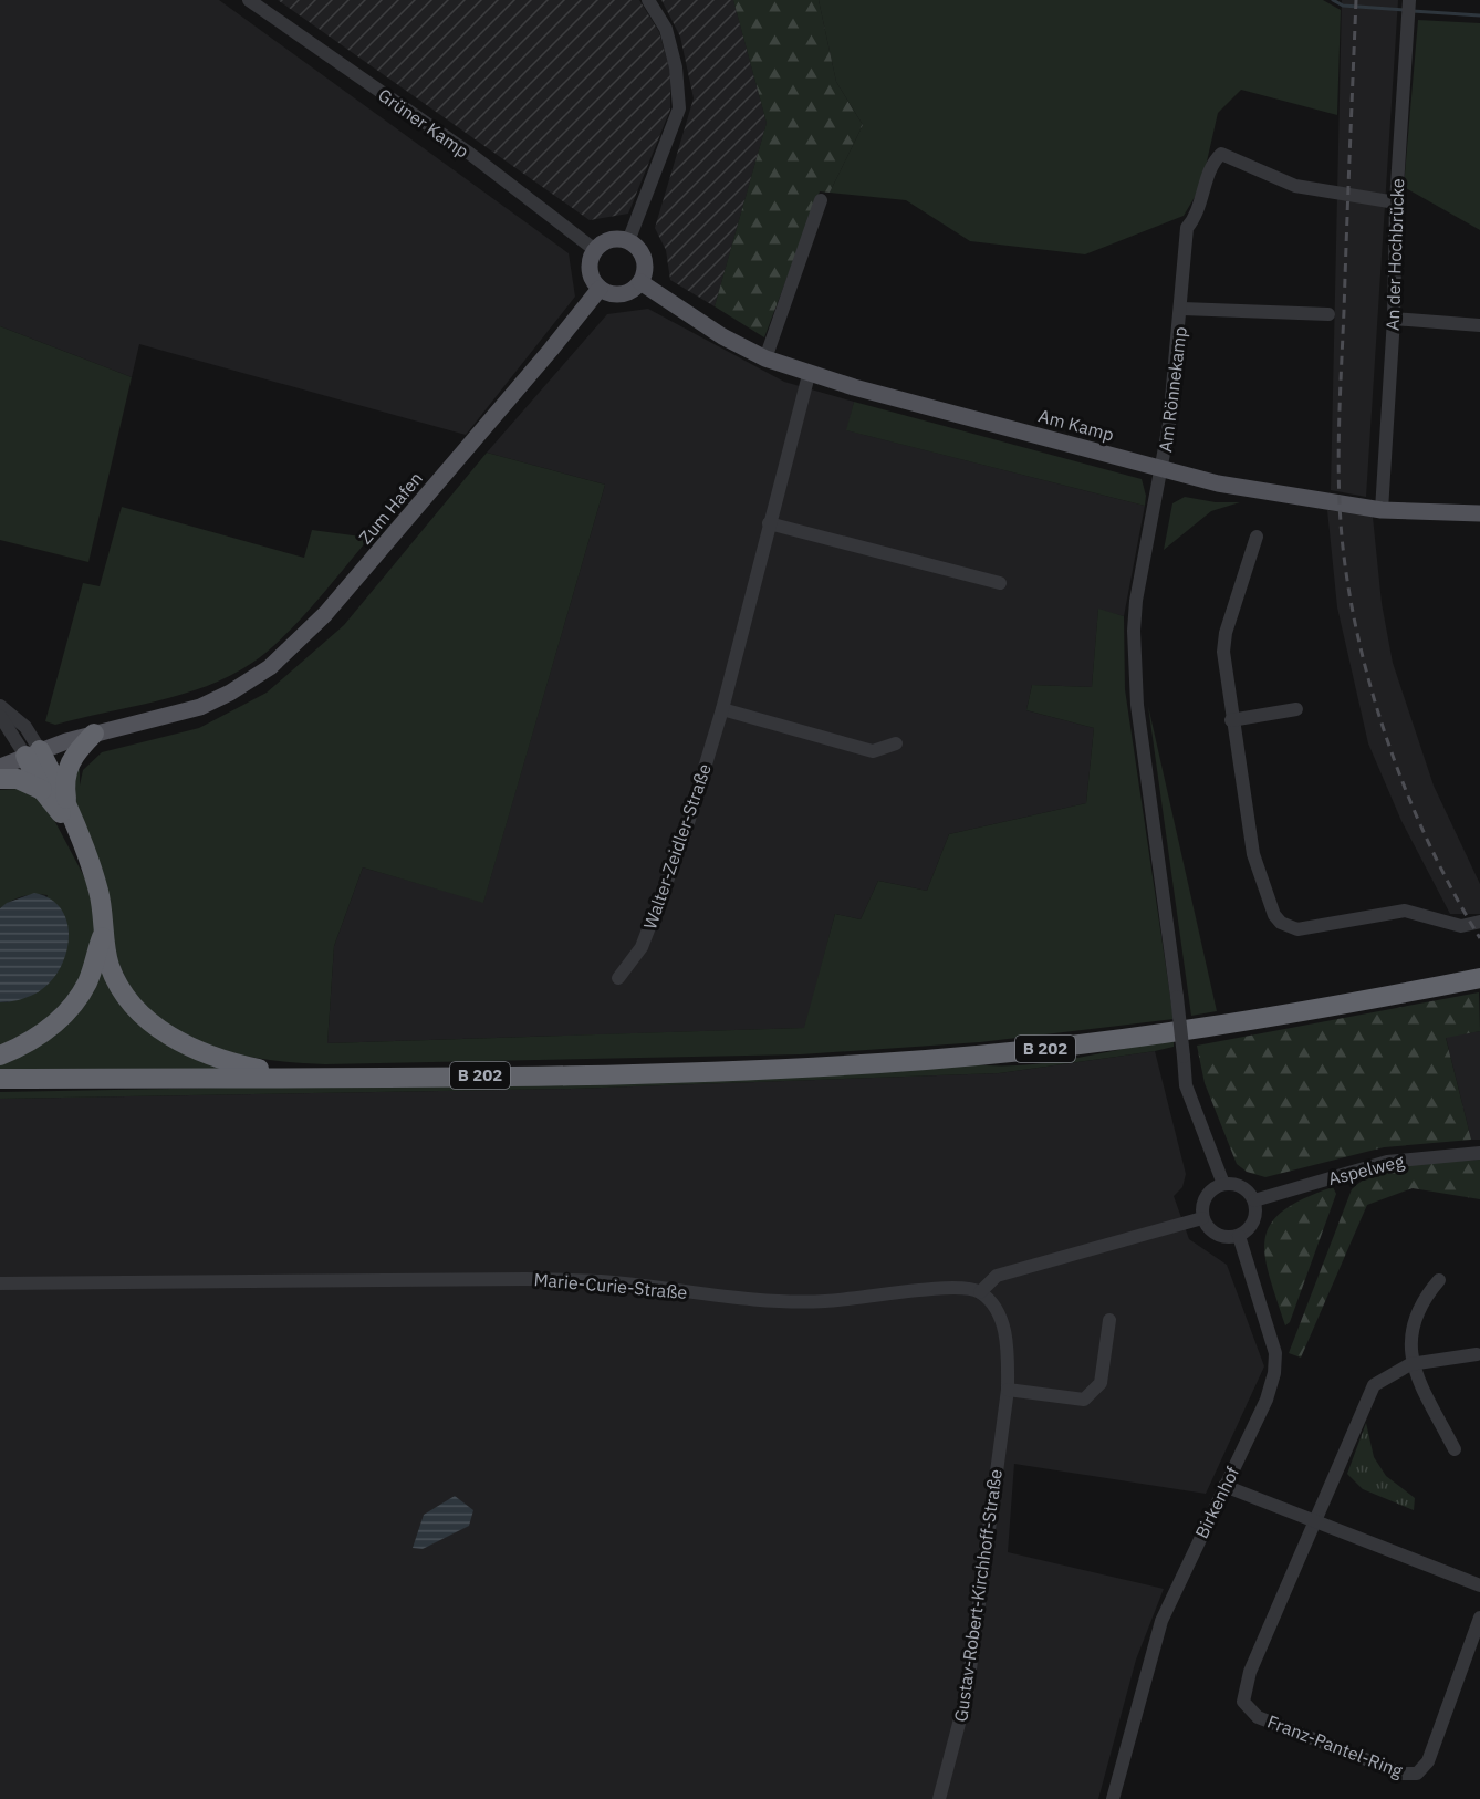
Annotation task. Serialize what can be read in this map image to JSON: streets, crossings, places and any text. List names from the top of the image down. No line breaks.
{"streets":{"highway":["B 202"],"main road":["Am Kamp","Zum Hafen"],"street":["Grüner Kamp","An der Hochbrücke","Am Rönnekamp","Walter-Zeidler-Straße","Aspelweg","Marie-Curie-Straße","Birkenhof","Gustav-Robert-Kirchhoff-Straße","Franz-Pantel-Ring"]},"crossings":[["Grüner Kamp","Am Kamp"],["Grüner Kamp","Zum Hafen"],["An der Hochbrücke","Am Rönnekamp"],["An der Hochbrücke","Am Kamp"],["Am Rönnekamp","Am Kamp"],["Am Rönnekamp","Aspelweg"],["Am Rönnekamp","Birkenhof"],["Am Kamp","Zum Hafen"],["Am Kamp","Walter-Zeidler-Straße"],["Aspelweg","Birkenhof"],["Marie-Curie-Straße","Gustav-Robert-Kirchhoff-Straße"]]}
